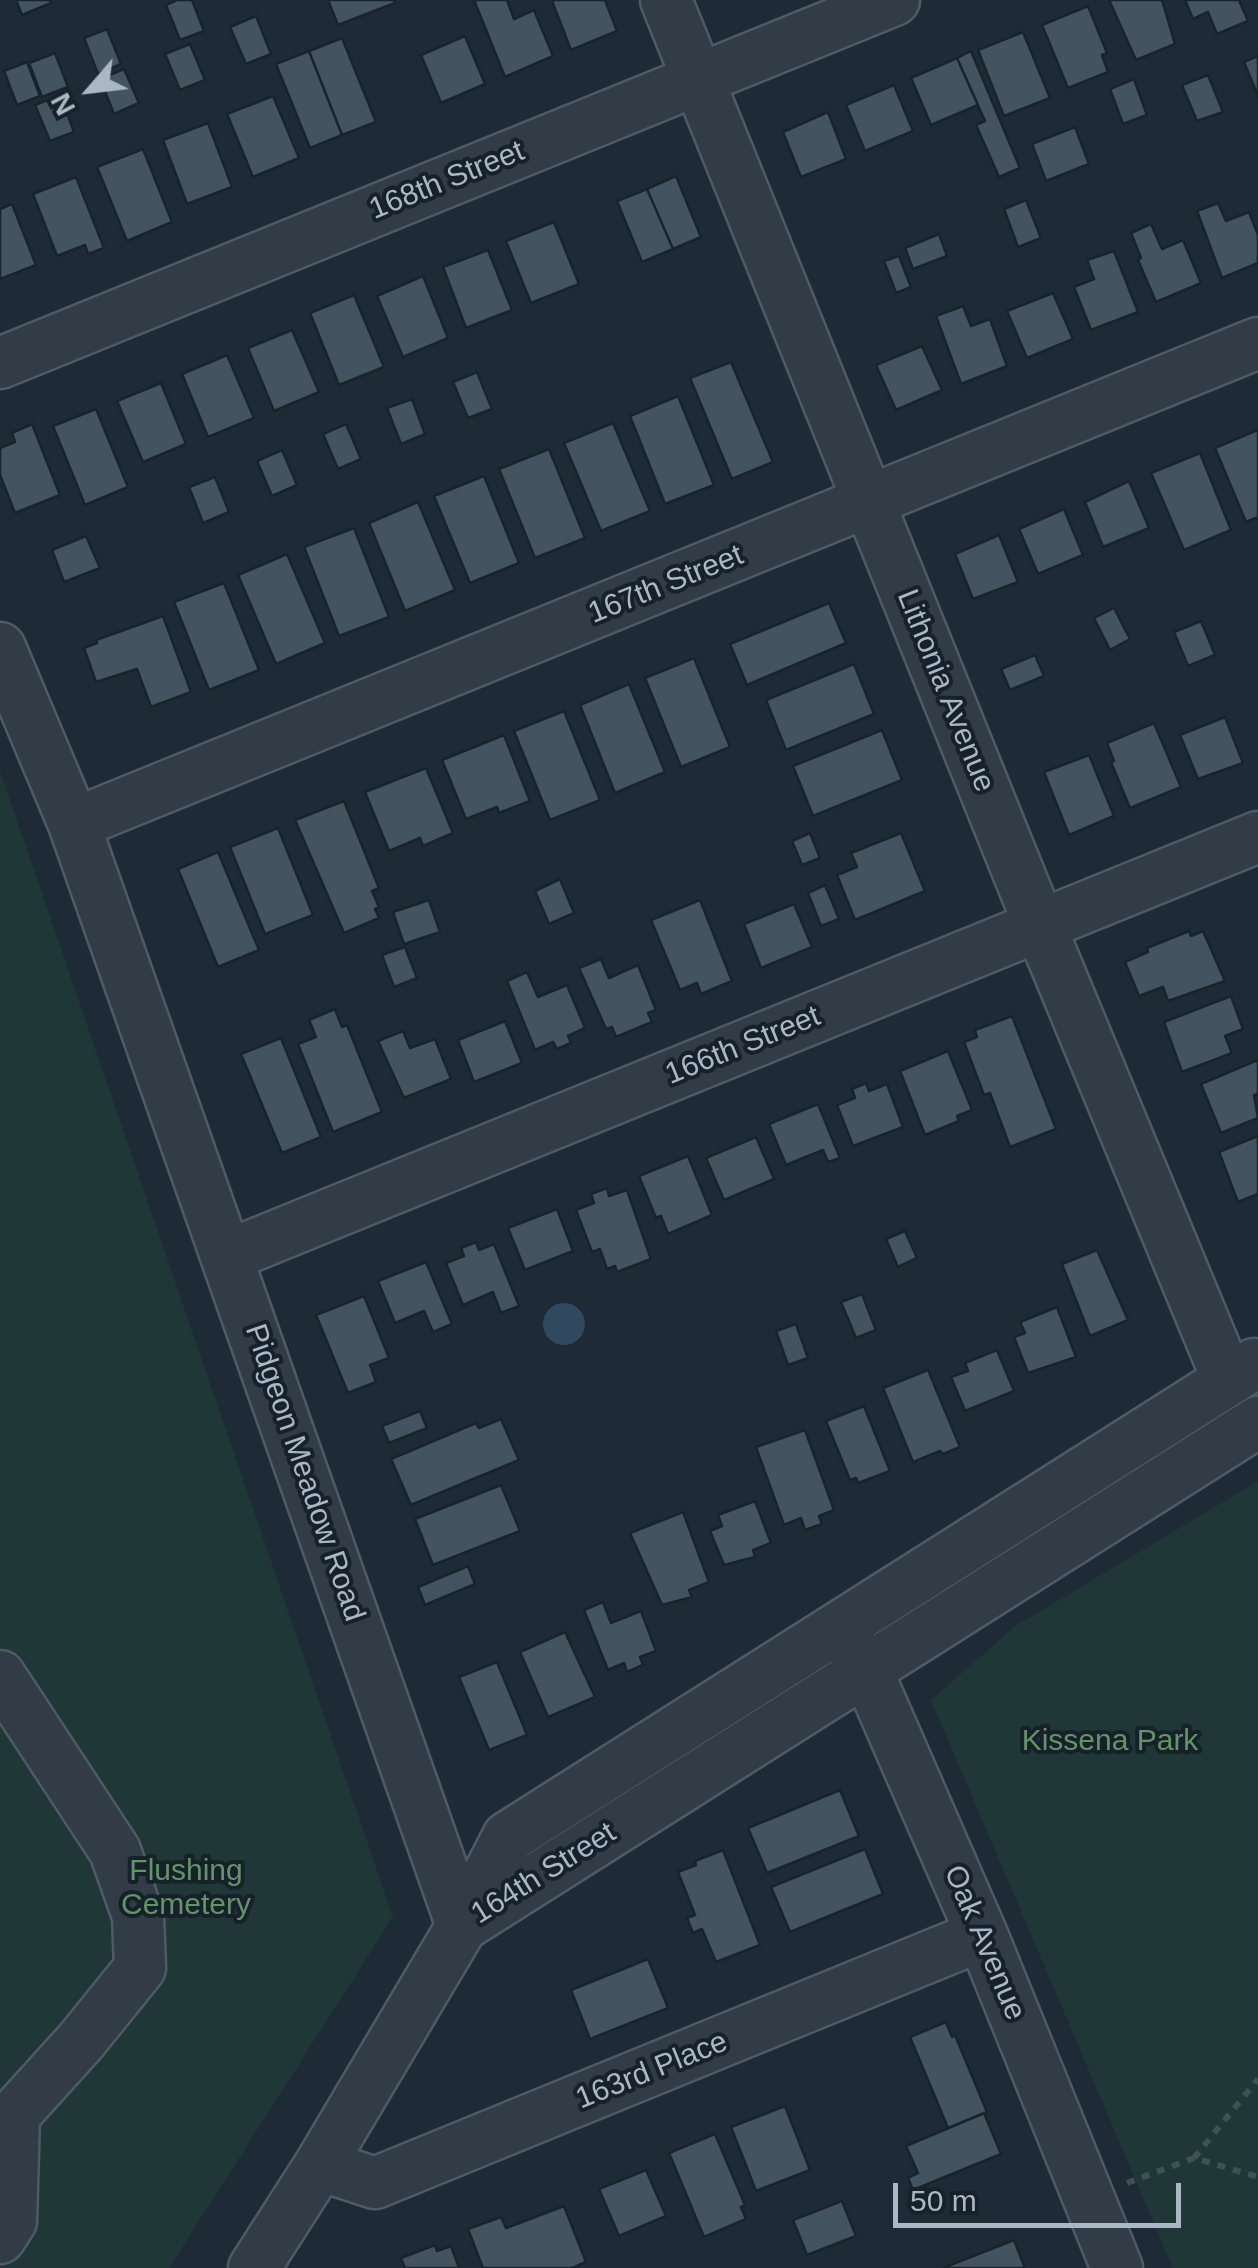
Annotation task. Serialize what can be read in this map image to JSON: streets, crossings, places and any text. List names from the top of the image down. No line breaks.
{"streets":{"street":["168th Street","167th Street","Lithonia Avenue","166th Street","Pidgeon Meadow Road","164th Street","Oak Avenue","163rd Place"]},"crossings":[["168th Street","Lithonia Avenue"],["167th Street","Lithonia Avenue"],["167th Street","Pidgeon Meadow Road"],["Lithonia Avenue","166th Street"],["Lithonia Avenue","164th Street"],["166th Street","Pidgeon Meadow Road"],["Pidgeon Meadow Road","164th Street"],["164th Street","Oak Avenue"],["Oak Avenue","163rd Place"]],"parks":["Kissena Park","Flushing Cemetery"],"scale_bar":"50 m","north":"bottom left"}
